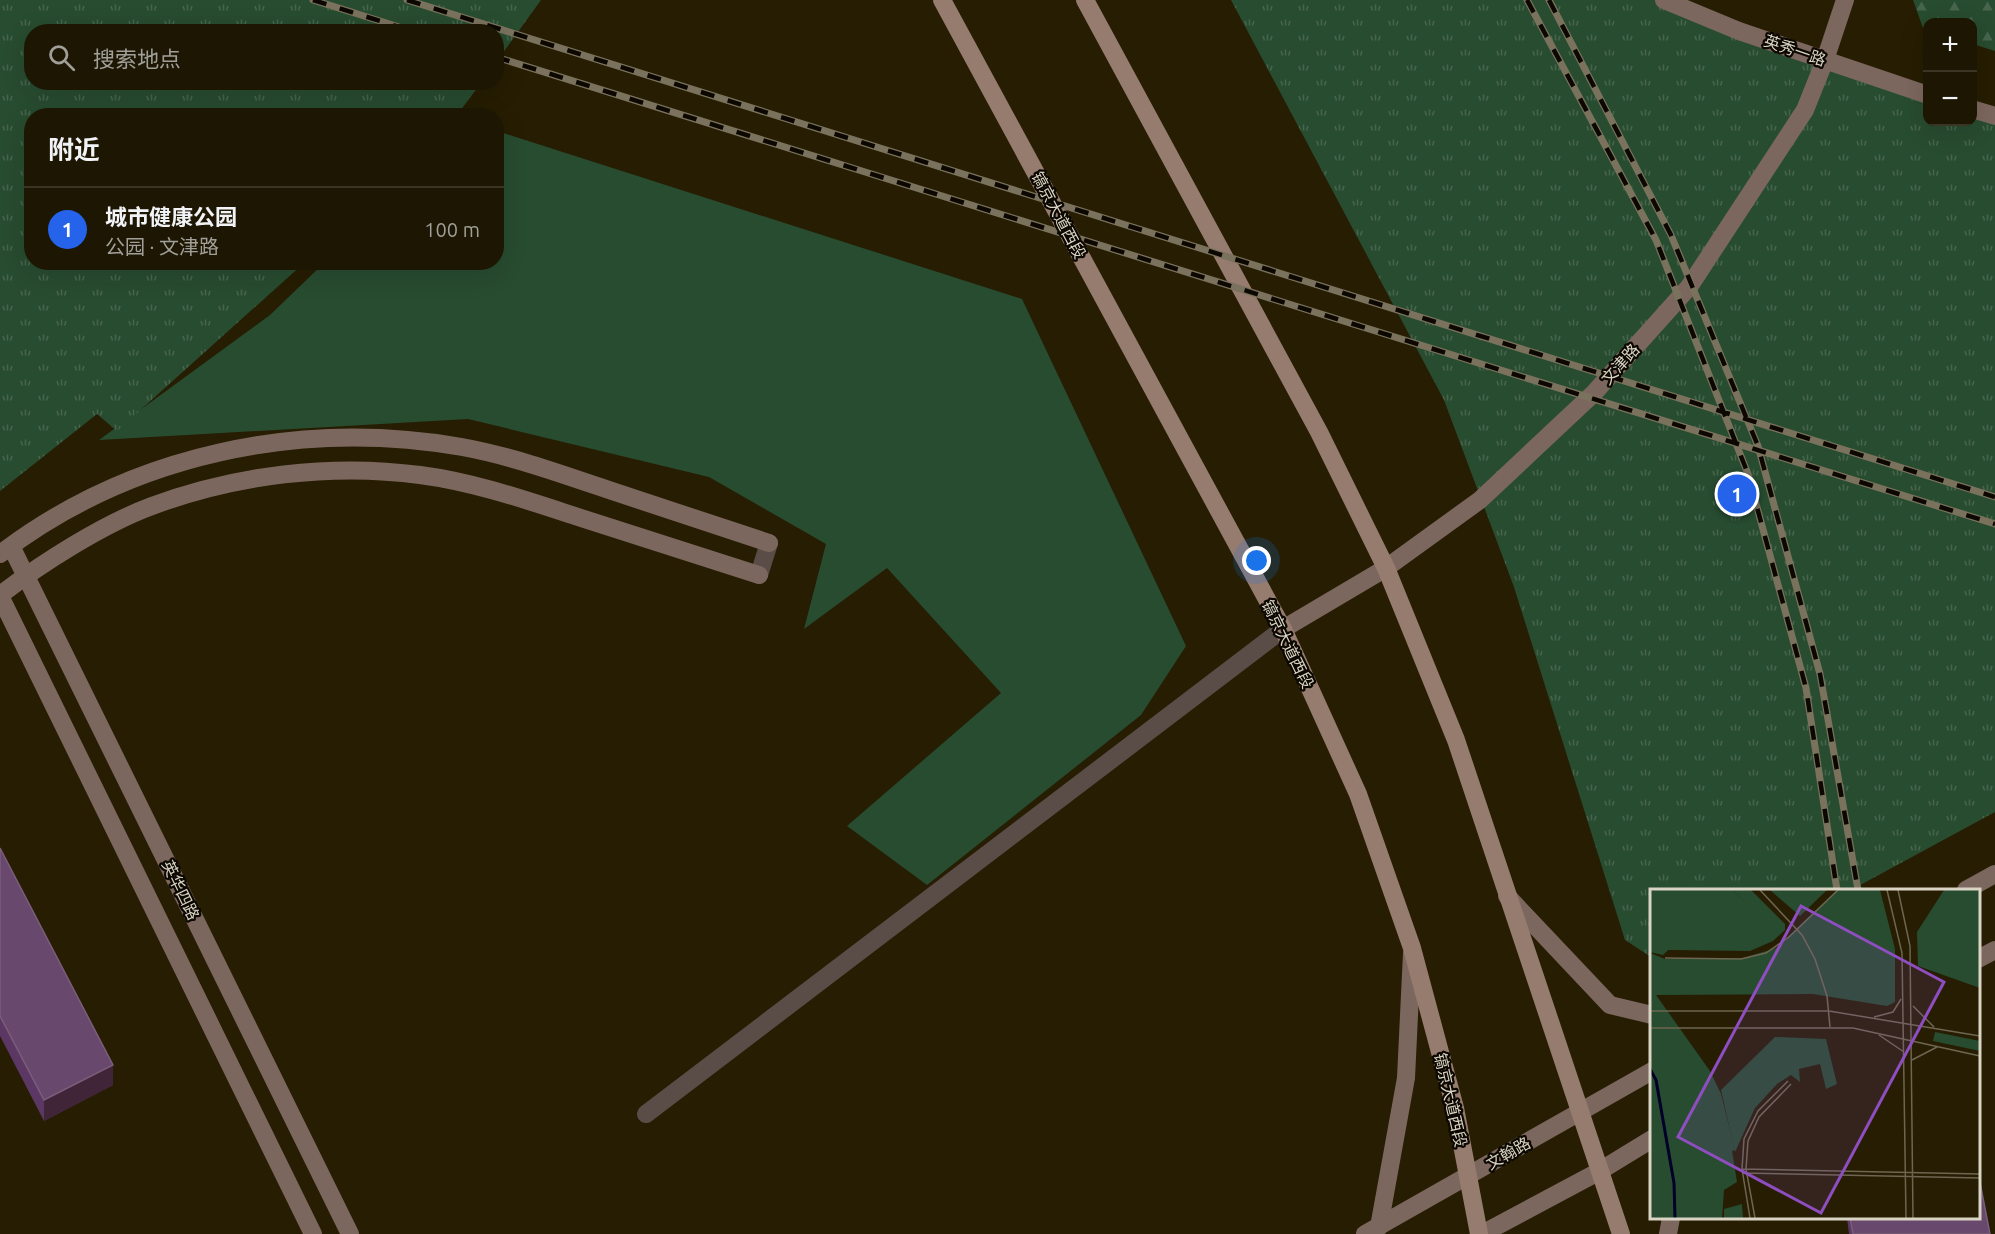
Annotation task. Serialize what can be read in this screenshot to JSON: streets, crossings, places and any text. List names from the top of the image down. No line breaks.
{"streets":{"main road":["镐京大道西段"],"street":["英秀一路","文津路","英华四路","文翰路"]},"crossings":[["英秀一路","文津路"],["镐京大道西段","文津路"],["镐京大道西段","文翰路"]],"page":{"map_buttons":["+","−"],"search":"搜索地点","heading":"附近","list":[{"mark":"1","name":"城市健康公园","note":"公园 · 文津路","value":"100 m"}],"pins":"1"}}
